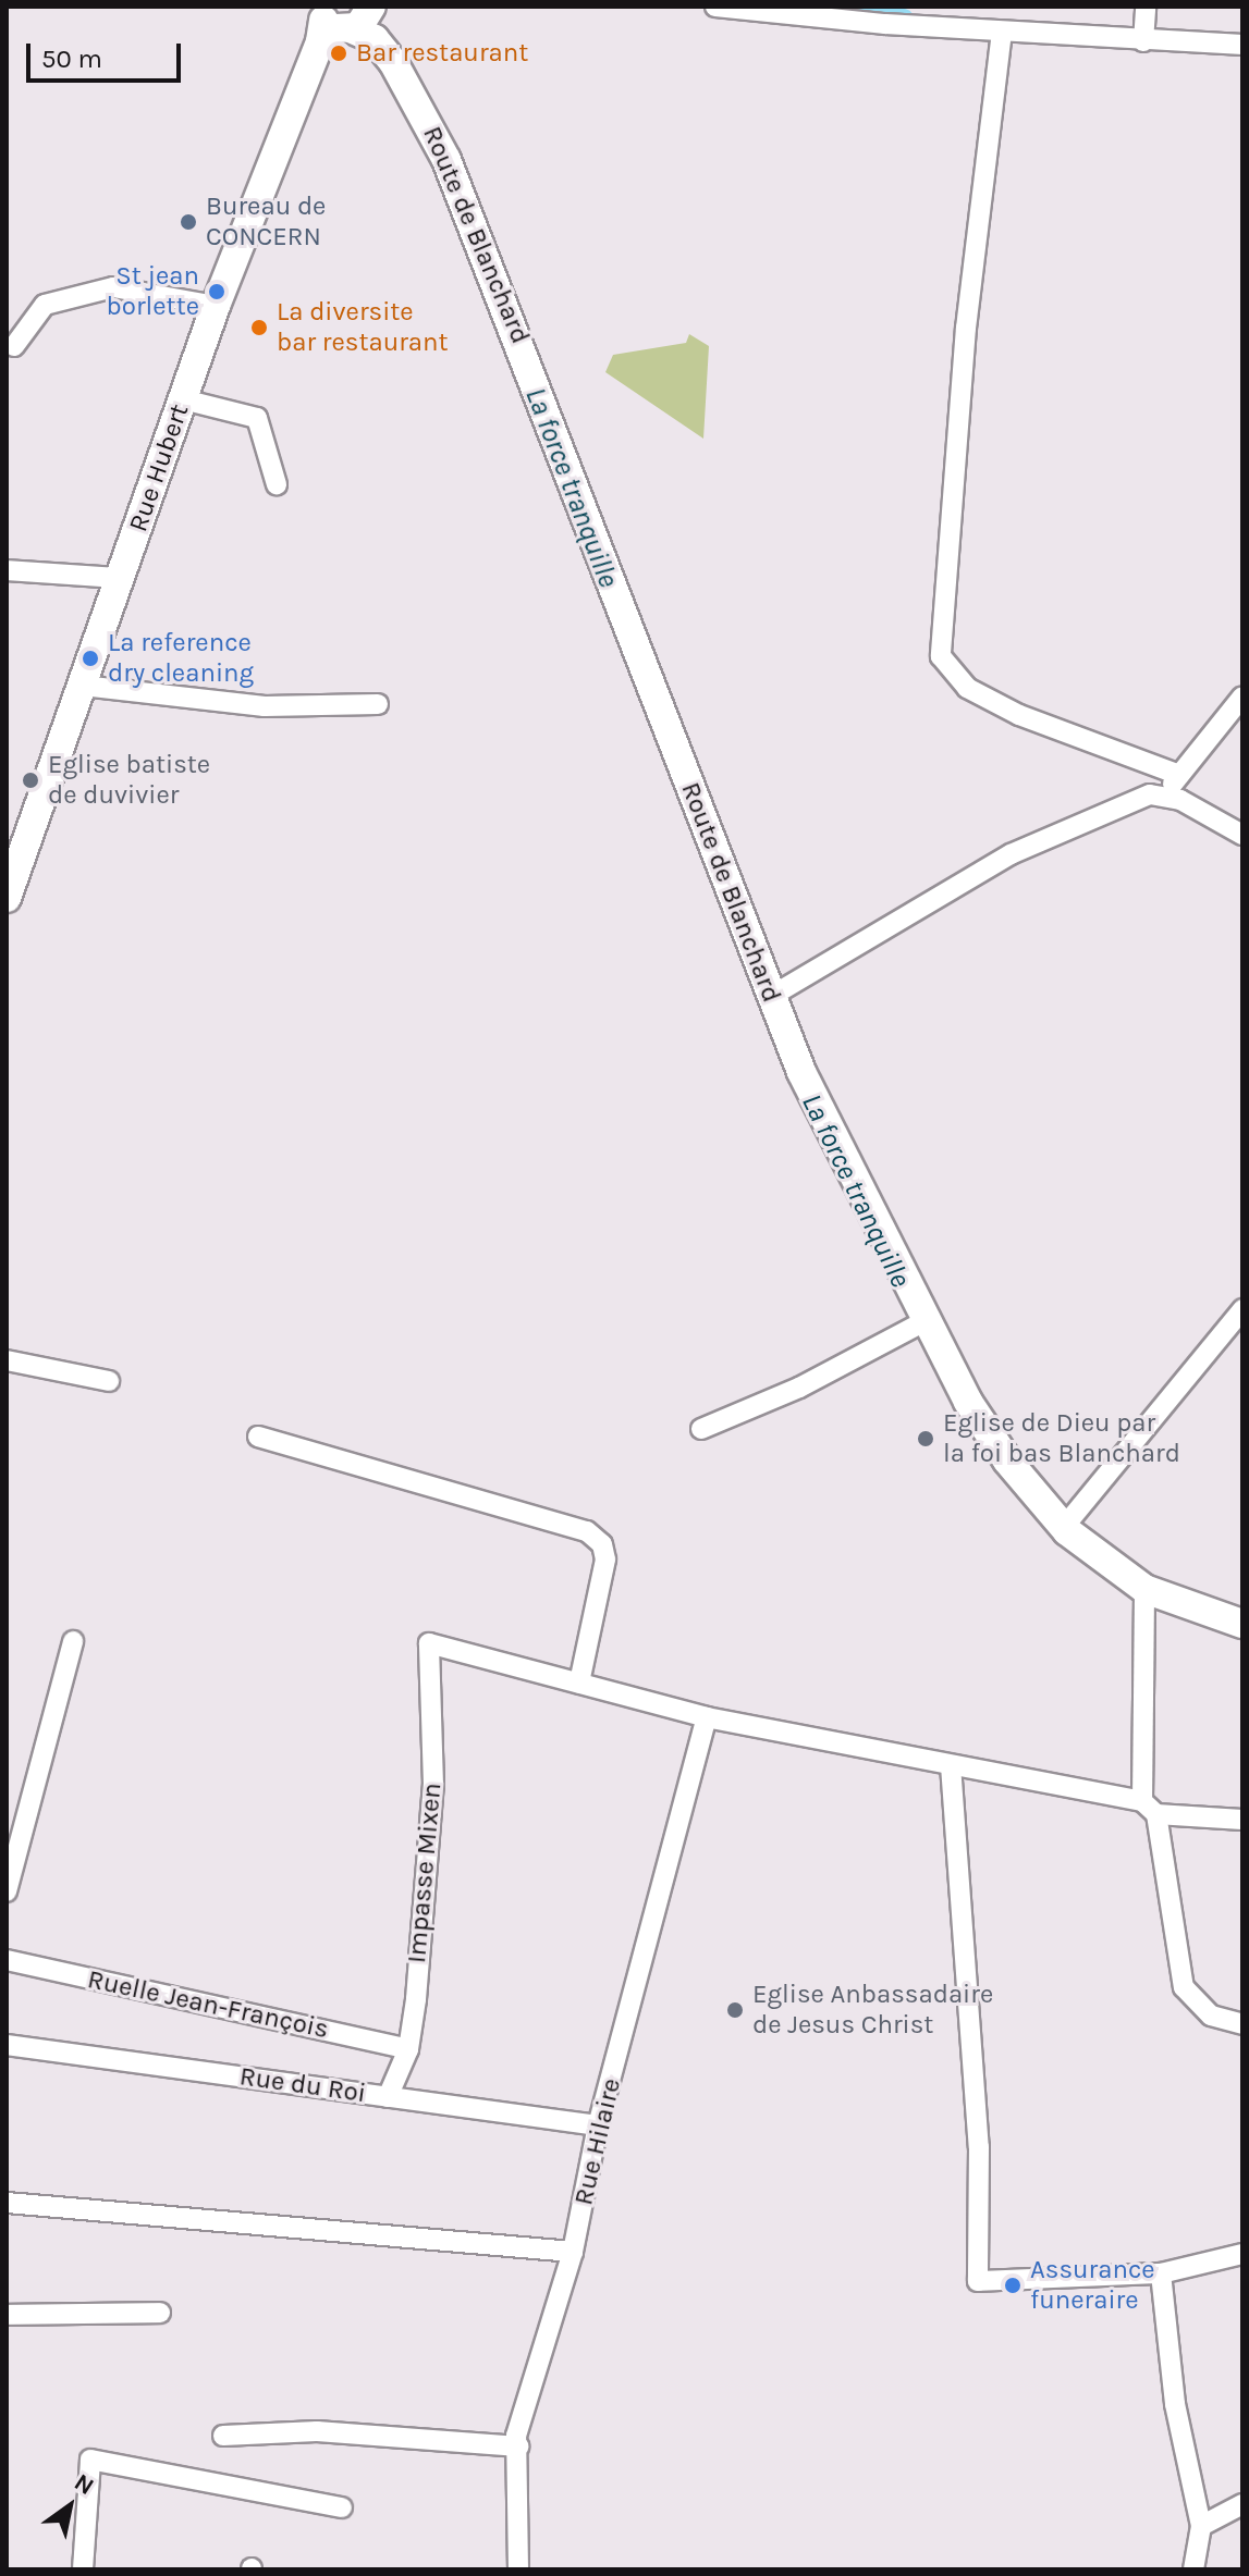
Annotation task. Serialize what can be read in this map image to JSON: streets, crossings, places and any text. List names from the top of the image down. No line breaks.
{"streets":{"street":["Route de Blanchard","Rue Hubert","Impasse Mixen","Ruelle Jean-François","Rue du Roi","Rue Hilaire"]},"crossings":[["Route de Blanchard","Rue Hubert"],["Impasse Mixen","Ruelle Jean-François"],["Impasse Mixen","Rue du Roi"],["Rue du Roi","Rue Hilaire"]],"water":["La force tranquille"],"places":["Bar restaurant","Bureau de CONCERN","St jean borlette","La diversite bar restaurant","La reference dry cleaning","Eglise batiste de duvivier","Eglise de Dieu par la foi bas Blanchard","Eglise Anbassadaire de Jesus Christ","Assurance funeraire"],"scale_bar":"50 m","north":"top right"}
